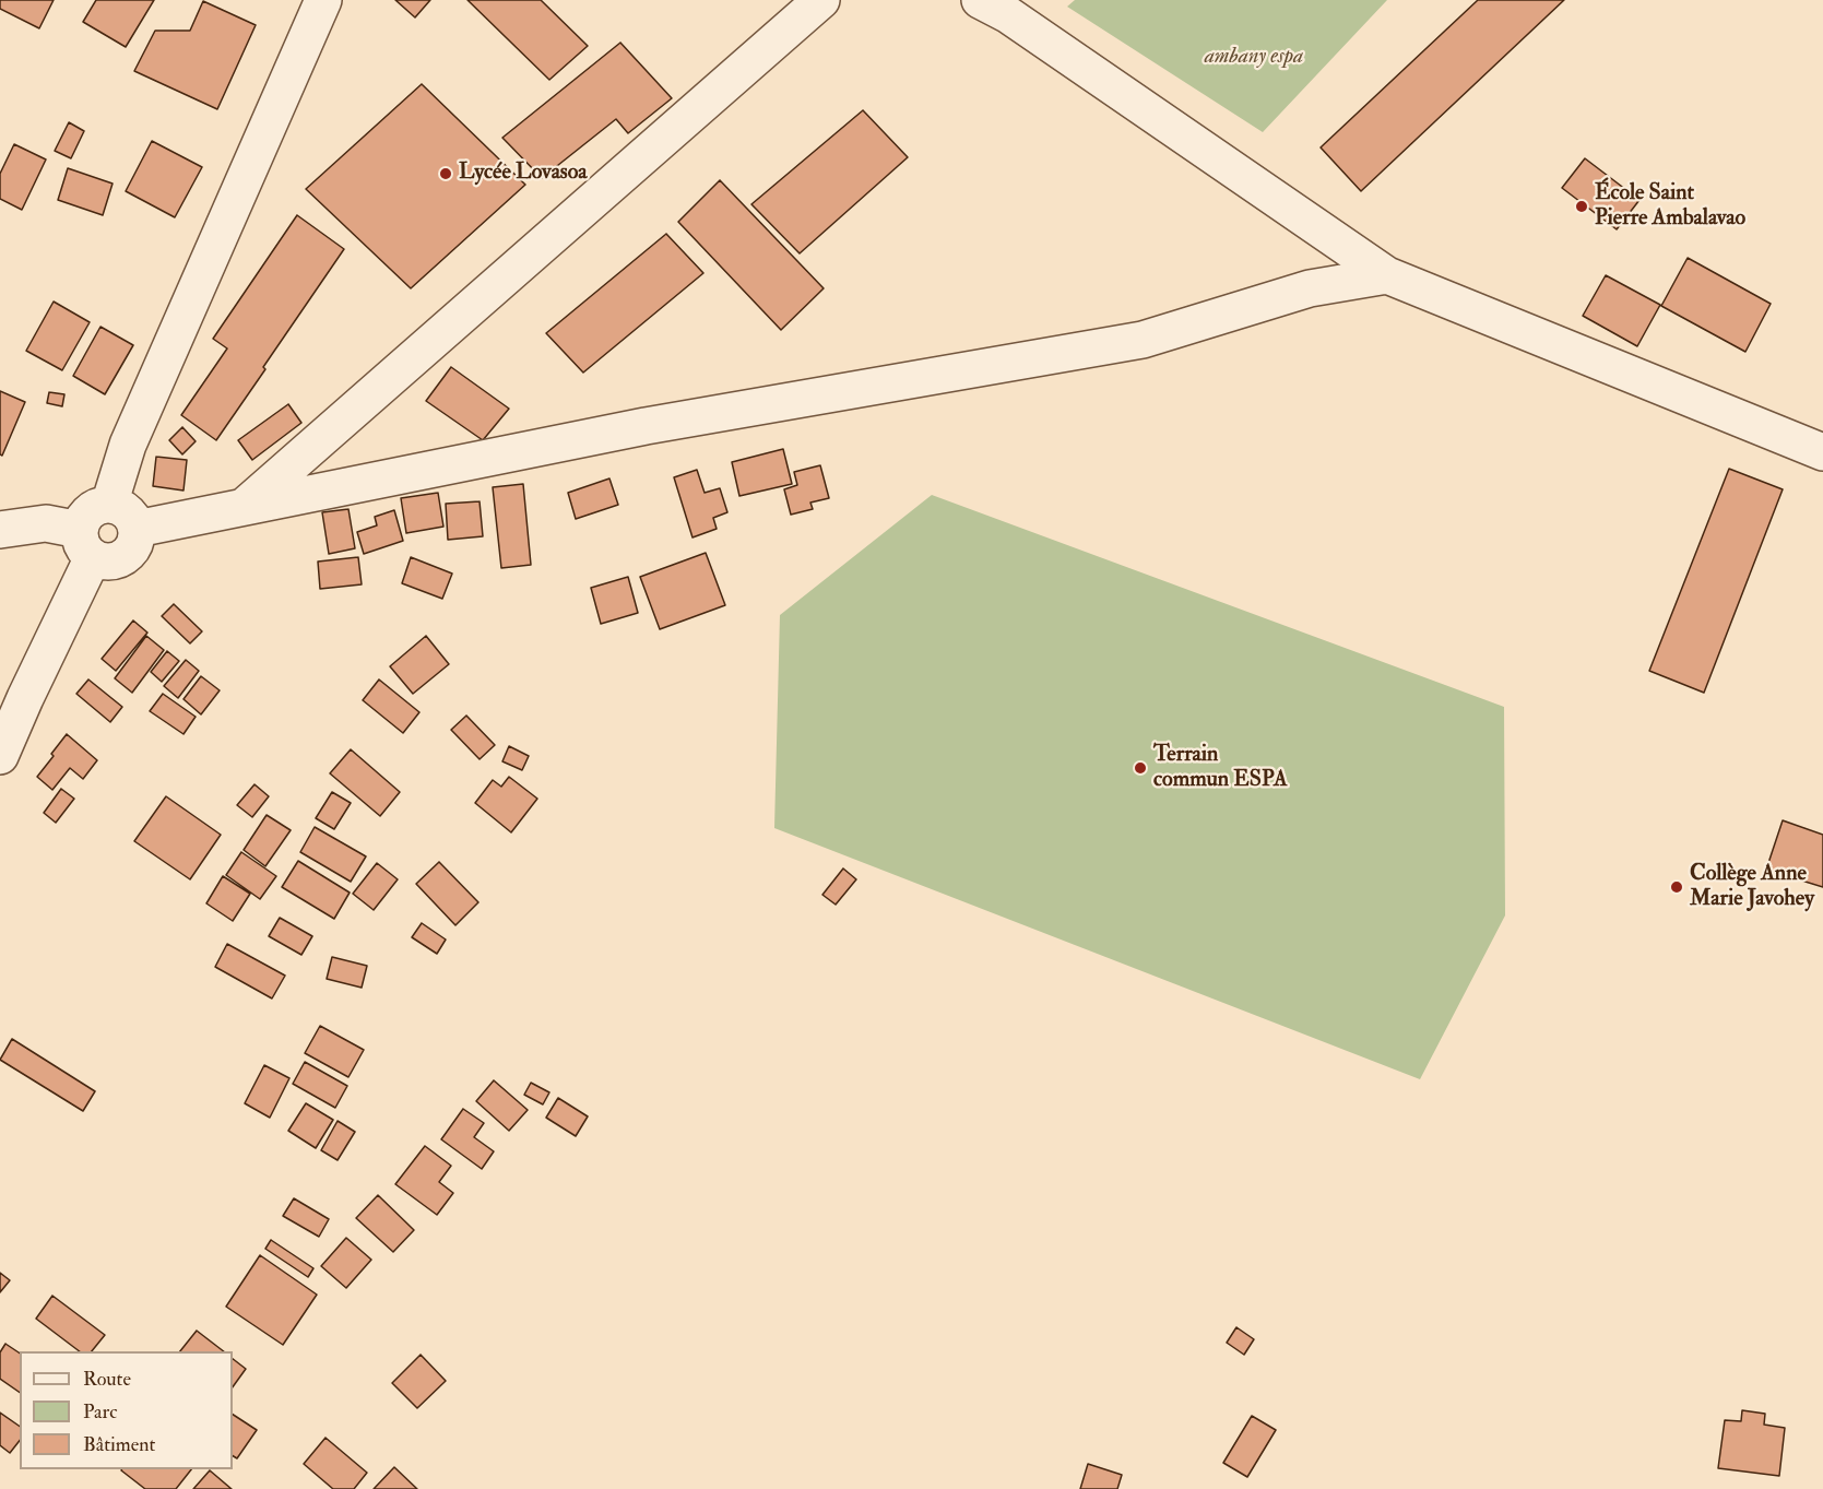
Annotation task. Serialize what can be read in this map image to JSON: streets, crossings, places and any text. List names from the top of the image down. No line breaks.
{"parks":["ambany espa"],"places":["Lycée Lovasoa","École Saint Pierre Ambalavao","Terrain commun ESPA","Collège Anne Marie Javohey"],"legend":["Route","Parc","Bâtiment"]}
